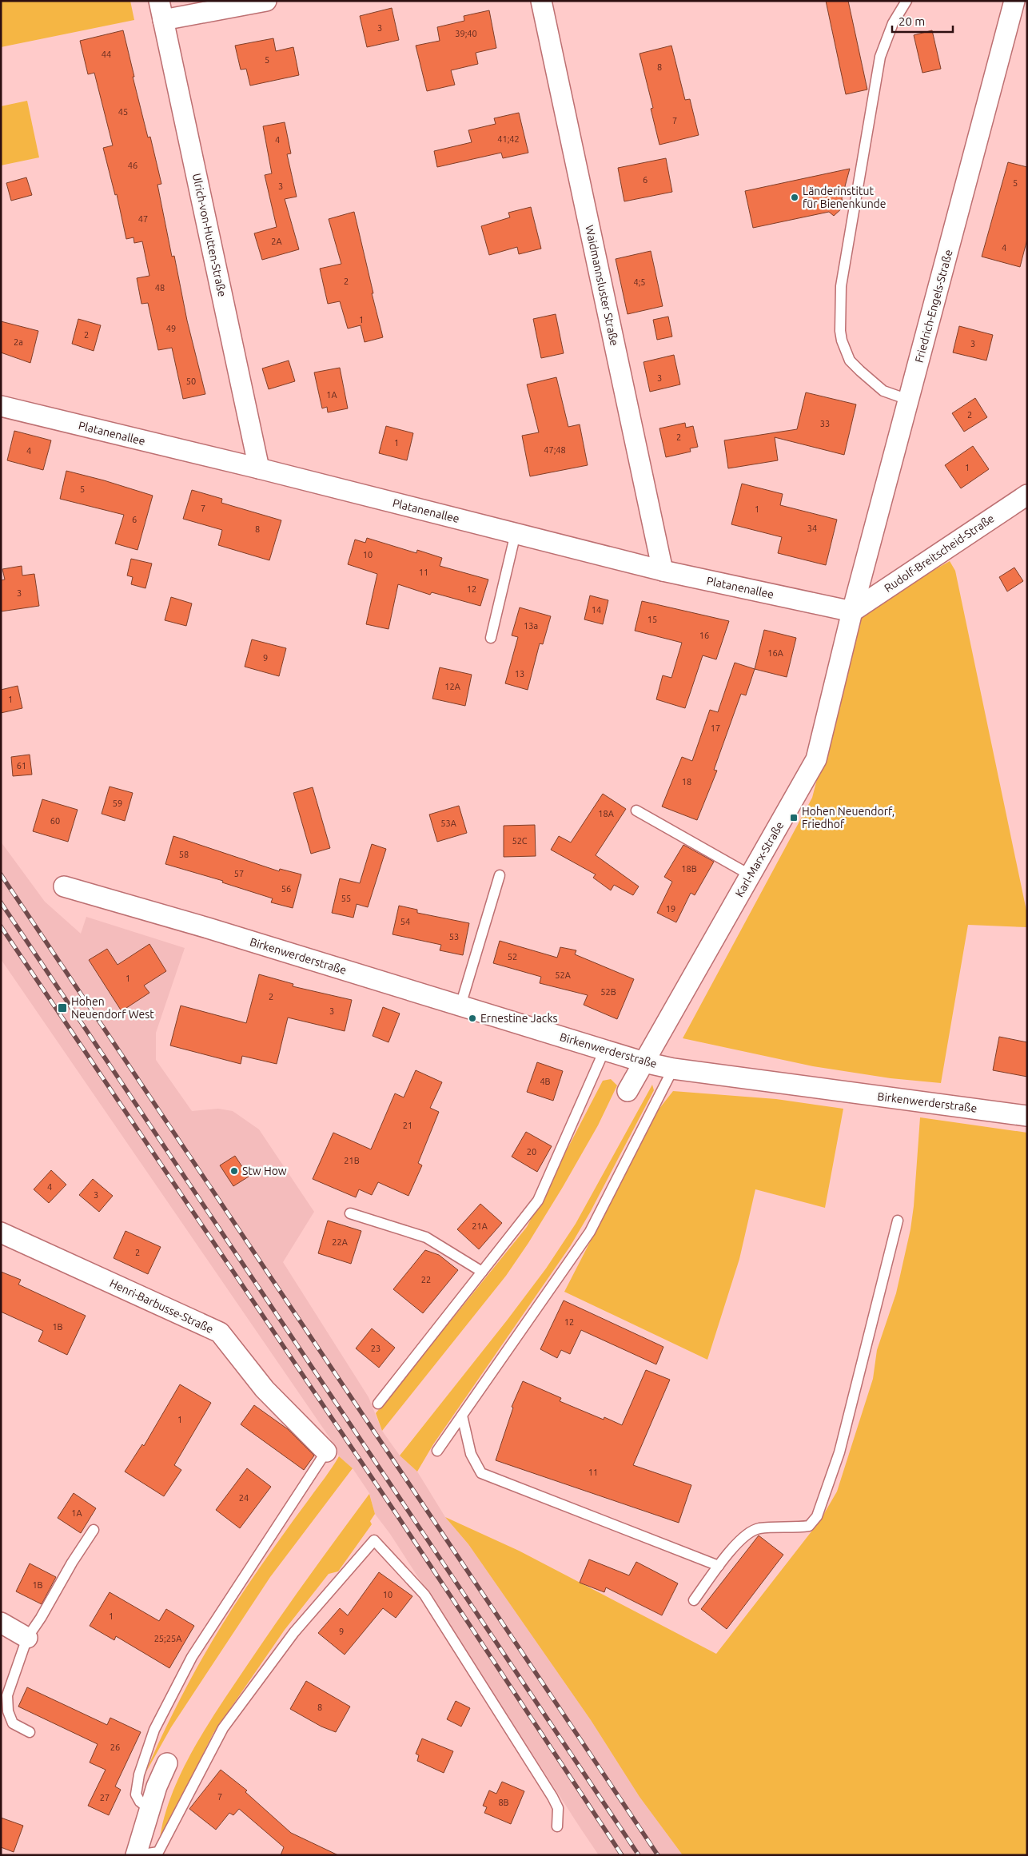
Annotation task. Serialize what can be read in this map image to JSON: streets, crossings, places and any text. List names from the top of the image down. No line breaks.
{"streets":{"street":["Ulrich-von-Hutten-Straße","Waidmannsluster Straße","Friedrich-Engels-Straße","Platanenallee","Rudolf-Breitscheid-Straße","Karl-Marx-Straße","Birkenwerderstraße","Henri-Barbusse-Straße"]},"crossings":[["Ulrich-von-Hutten-Straße","Platanenallee"],["Waidmannsluster Straße","Platanenallee"],["Friedrich-Engels-Straße","Platanenallee"],["Friedrich-Engels-Straße","Rudolf-Breitscheid-Straße"],["Friedrich-Engels-Straße","Karl-Marx-Straße"],["Platanenallee","Rudolf-Breitscheid-Straße"],["Platanenallee","Karl-Marx-Straße"],["Rudolf-Breitscheid-Straße","Karl-Marx-Straße"],["Karl-Marx-Straße","Birkenwerderstraße"]],"places":{"other":["Länderinstitut für Bienenkunde","Ernestine Jacks","Stw How"],"transit":["Hohen Neuendorf, Friedhof","Hohen Neuendorf West"]},"house_numbers":["3","39;40","44","5","8","45","7","41;42","4","46","6","5","3","47","2A","4","2","4;5","48","1","49","2","2a","3","3","50","1A","2","33","2","1","47;48","4","1","5","7","1","6","34","8","10","11","12","3","14","15","13a","16","16A","9","13","12A","1","17","61","18","59","18A","60","53A","52C","58","18B","57","56","55","19","54","53","52","52A","1","52B","2","3","4B","21","20","21B","4","3","21A","22A","2","22","12","1B","23","1","11","24","1A","1B","10","1","9","25;25A","8","26","7","27","8B"],"scale_bar":"20 m"}
